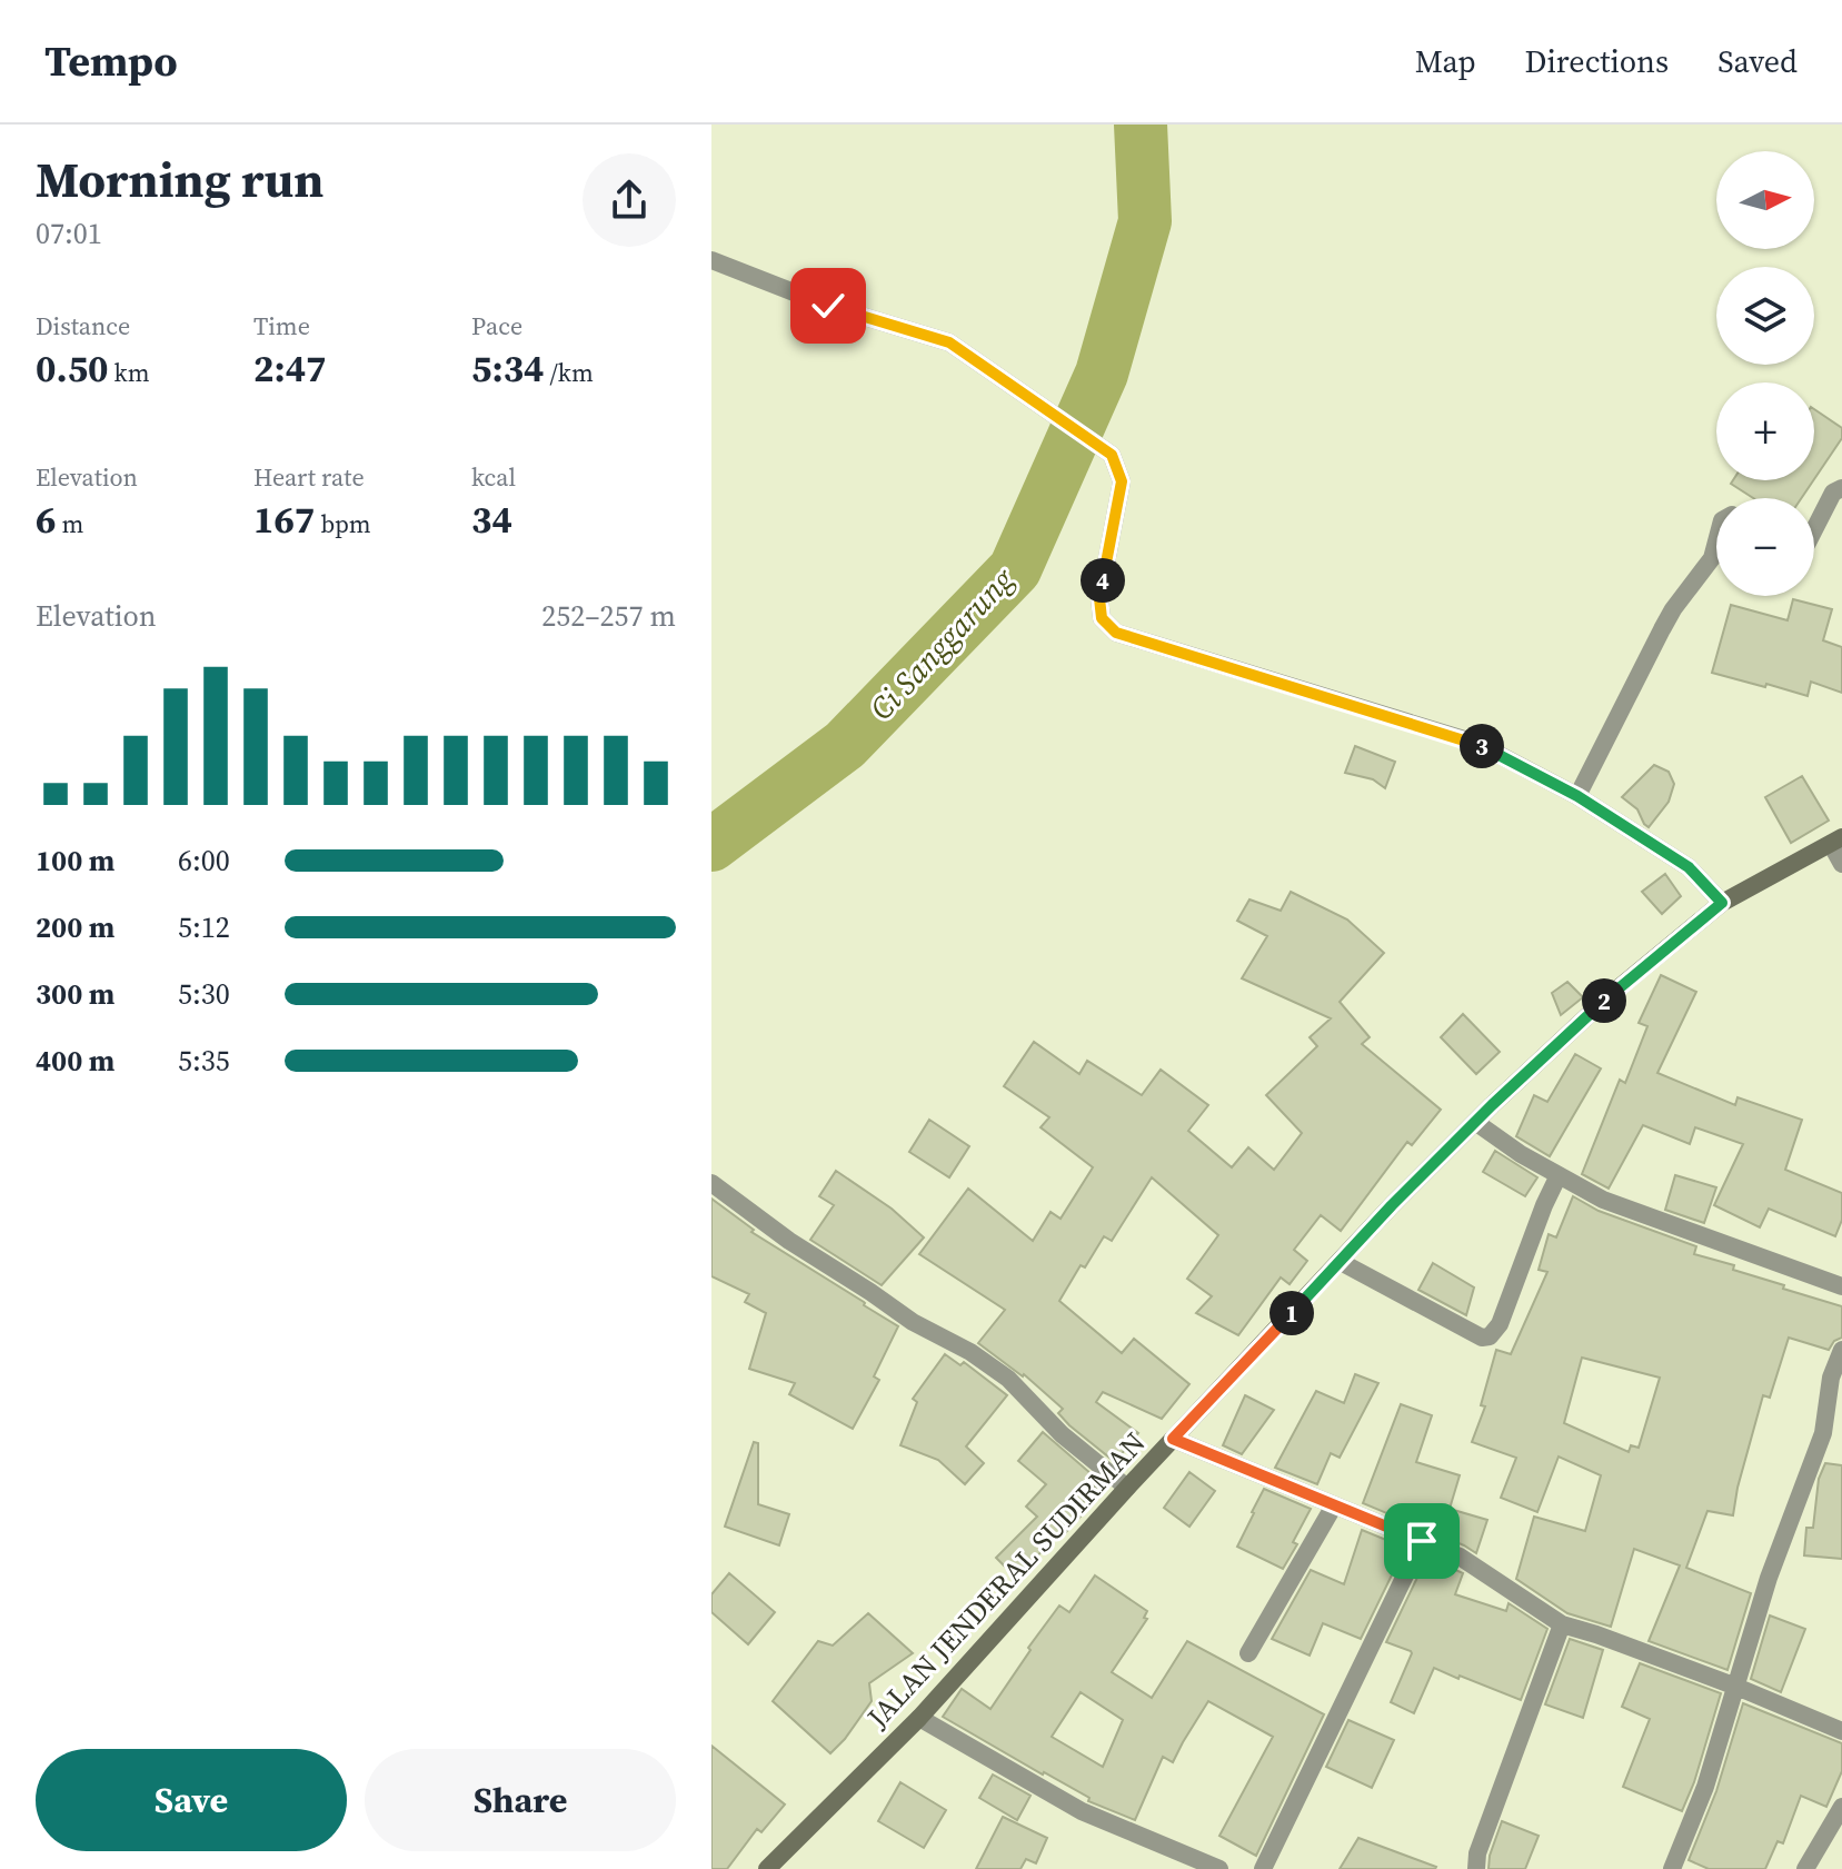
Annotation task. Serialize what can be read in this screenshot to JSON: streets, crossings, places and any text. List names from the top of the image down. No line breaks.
{"streets":{"main road":["JALAN JENDERAL SUDIRMAN"]},"water":["Ci Sanggarung"],"north":"right","page":{"header":"Tempo","nav":["Map","Directions","Saved"],"heading":["Morning run","07:01"],"map_buttons":["+","−"],"stats":[["Distance","0.50 km"],["Time","2:47"],["Pace","5:34 /km"],["Elevation","6 m"],["Heart rate","167 bpm"],["kcal","34"]],"pins":["4","3","2","1"],"chart":["Elevation","252–257 m"],"list":[{"name":"100 m","note":"6:00"},{"name":"200 m","note":"5:12"},{"name":"300 m","note":"5:30"},{"name":"400 m","note":"5:35"}],"buttons":["Save","Share"]}}
